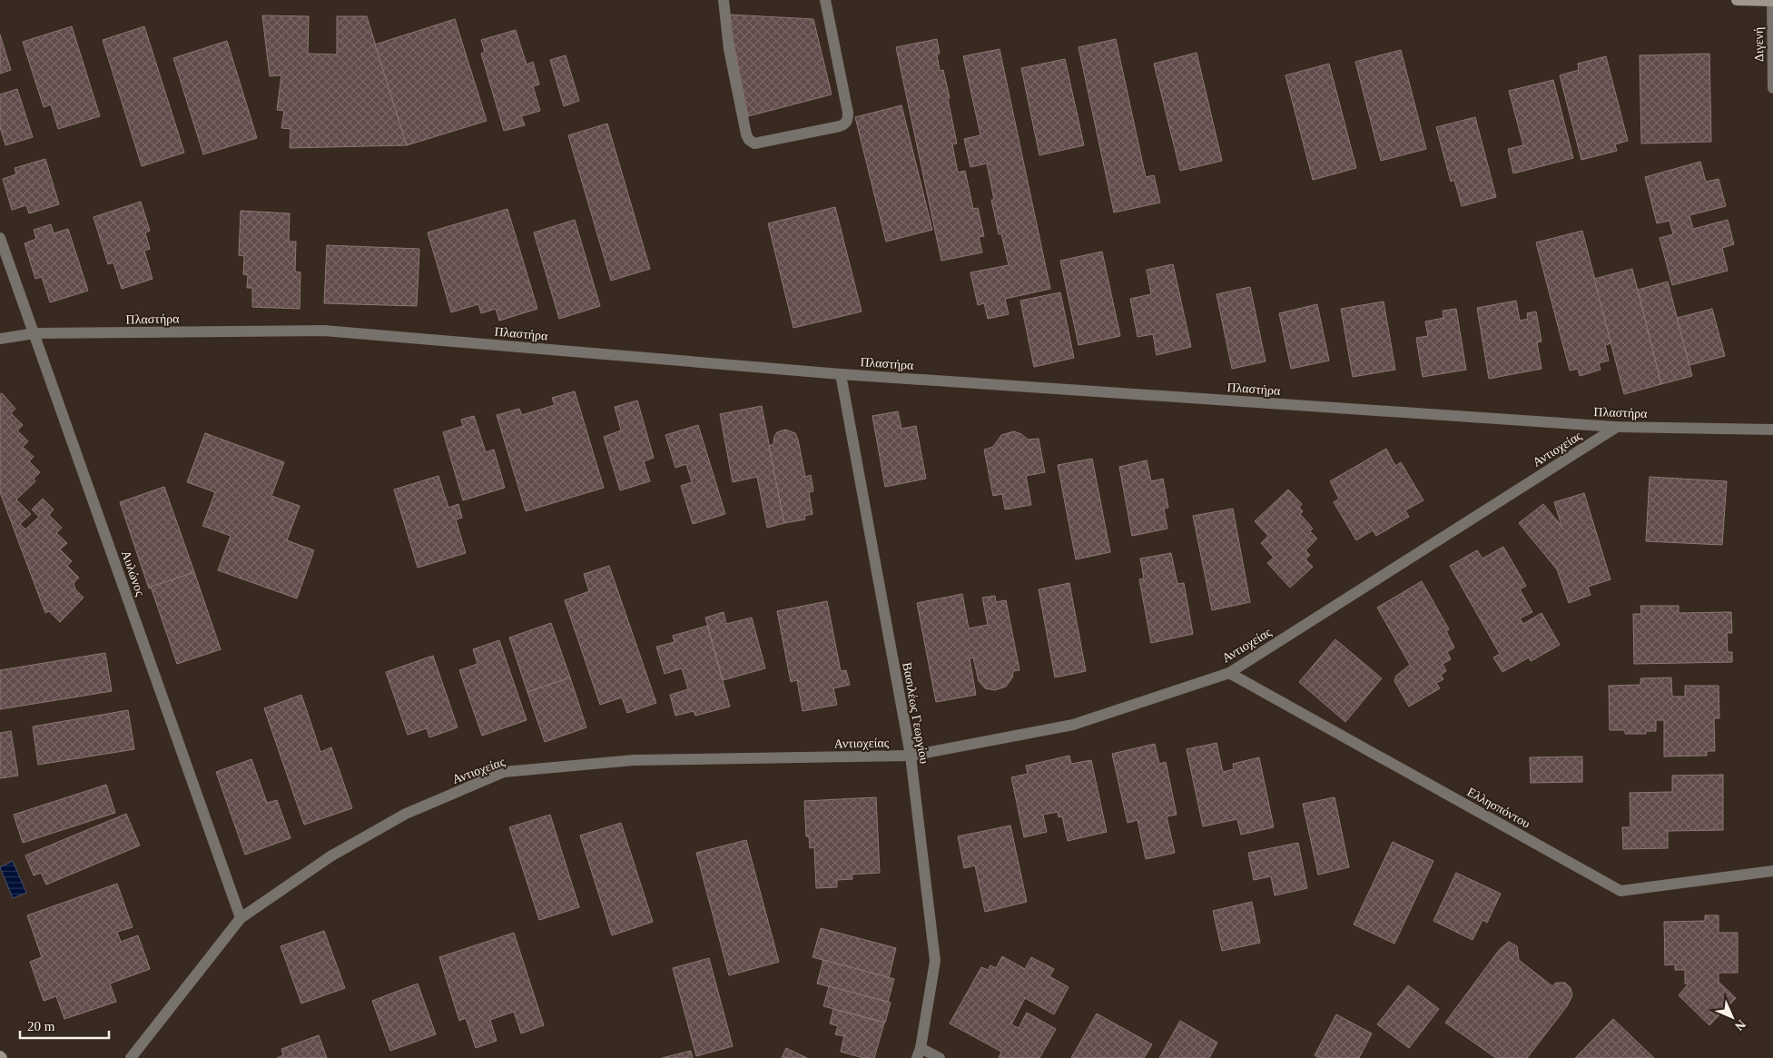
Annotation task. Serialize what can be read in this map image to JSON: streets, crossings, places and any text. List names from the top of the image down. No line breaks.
{"streets":{"street":["Διγενή","Πλαστήρα","Αντιοχείας","Αυλώνος","Βασιλέως Γεωργίου","Ελλησπόντου"]},"crossings":[["Πλαστήρα","Αντιοχείας"],["Πλαστήρα","Αυλώνος"],["Πλαστήρα","Βασιλέως Γεωργίου"],["Αντιοχείας","Αυλώνος"],["Αντιοχείας","Βασιλέως Γεωργίου"],["Αντιοχείας","Ελλησπόντου"]],"scale_bar":"20 m","north":"bottom right"}
